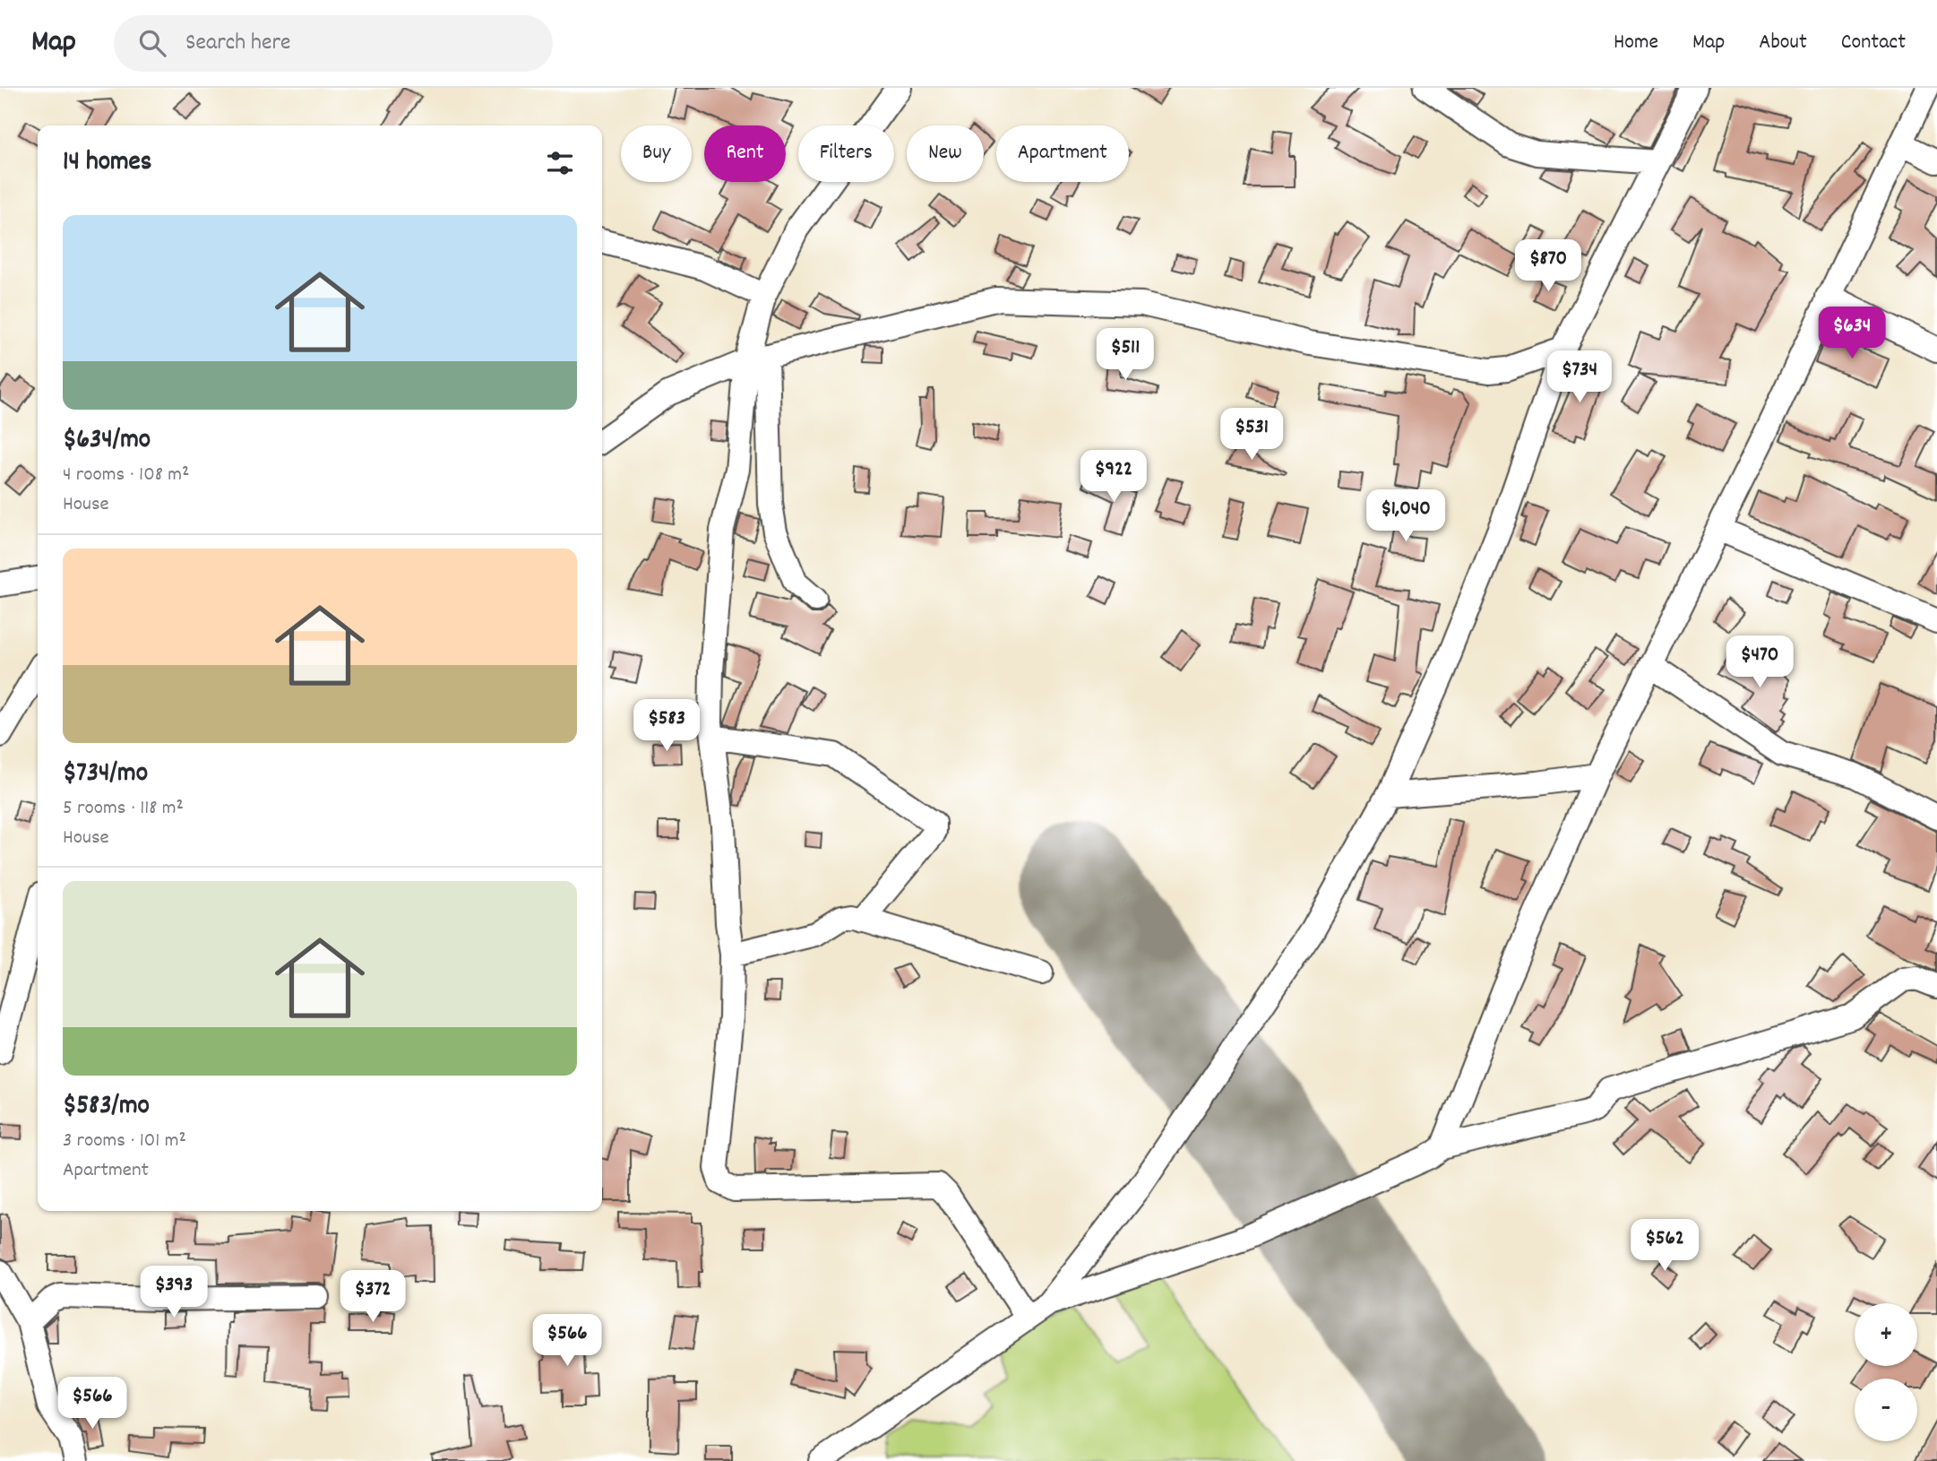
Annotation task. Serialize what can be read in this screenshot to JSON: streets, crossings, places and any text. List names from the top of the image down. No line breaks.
{"page":{"header":"Map","search":"Search here","nav":["Home","Map","About","Contact"],"chip":["Buy","Rent","Filters","New","Apartment"],"heading":"14 homes","list":[{"name":"$634/mo","note":"4 rooms · 108 m² · House"},{"name":"$734/mo","note":"5 rooms · 118 m² · House"},{"name":"$583/mo","note":"3 rooms · 101 m² · Apartment"}],"price":["$870","$634","$511","$734","$531","$922","$1,040","$470","$583","$562","$393","$372","$566","$566"],"map_buttons":["+","−"]}}
